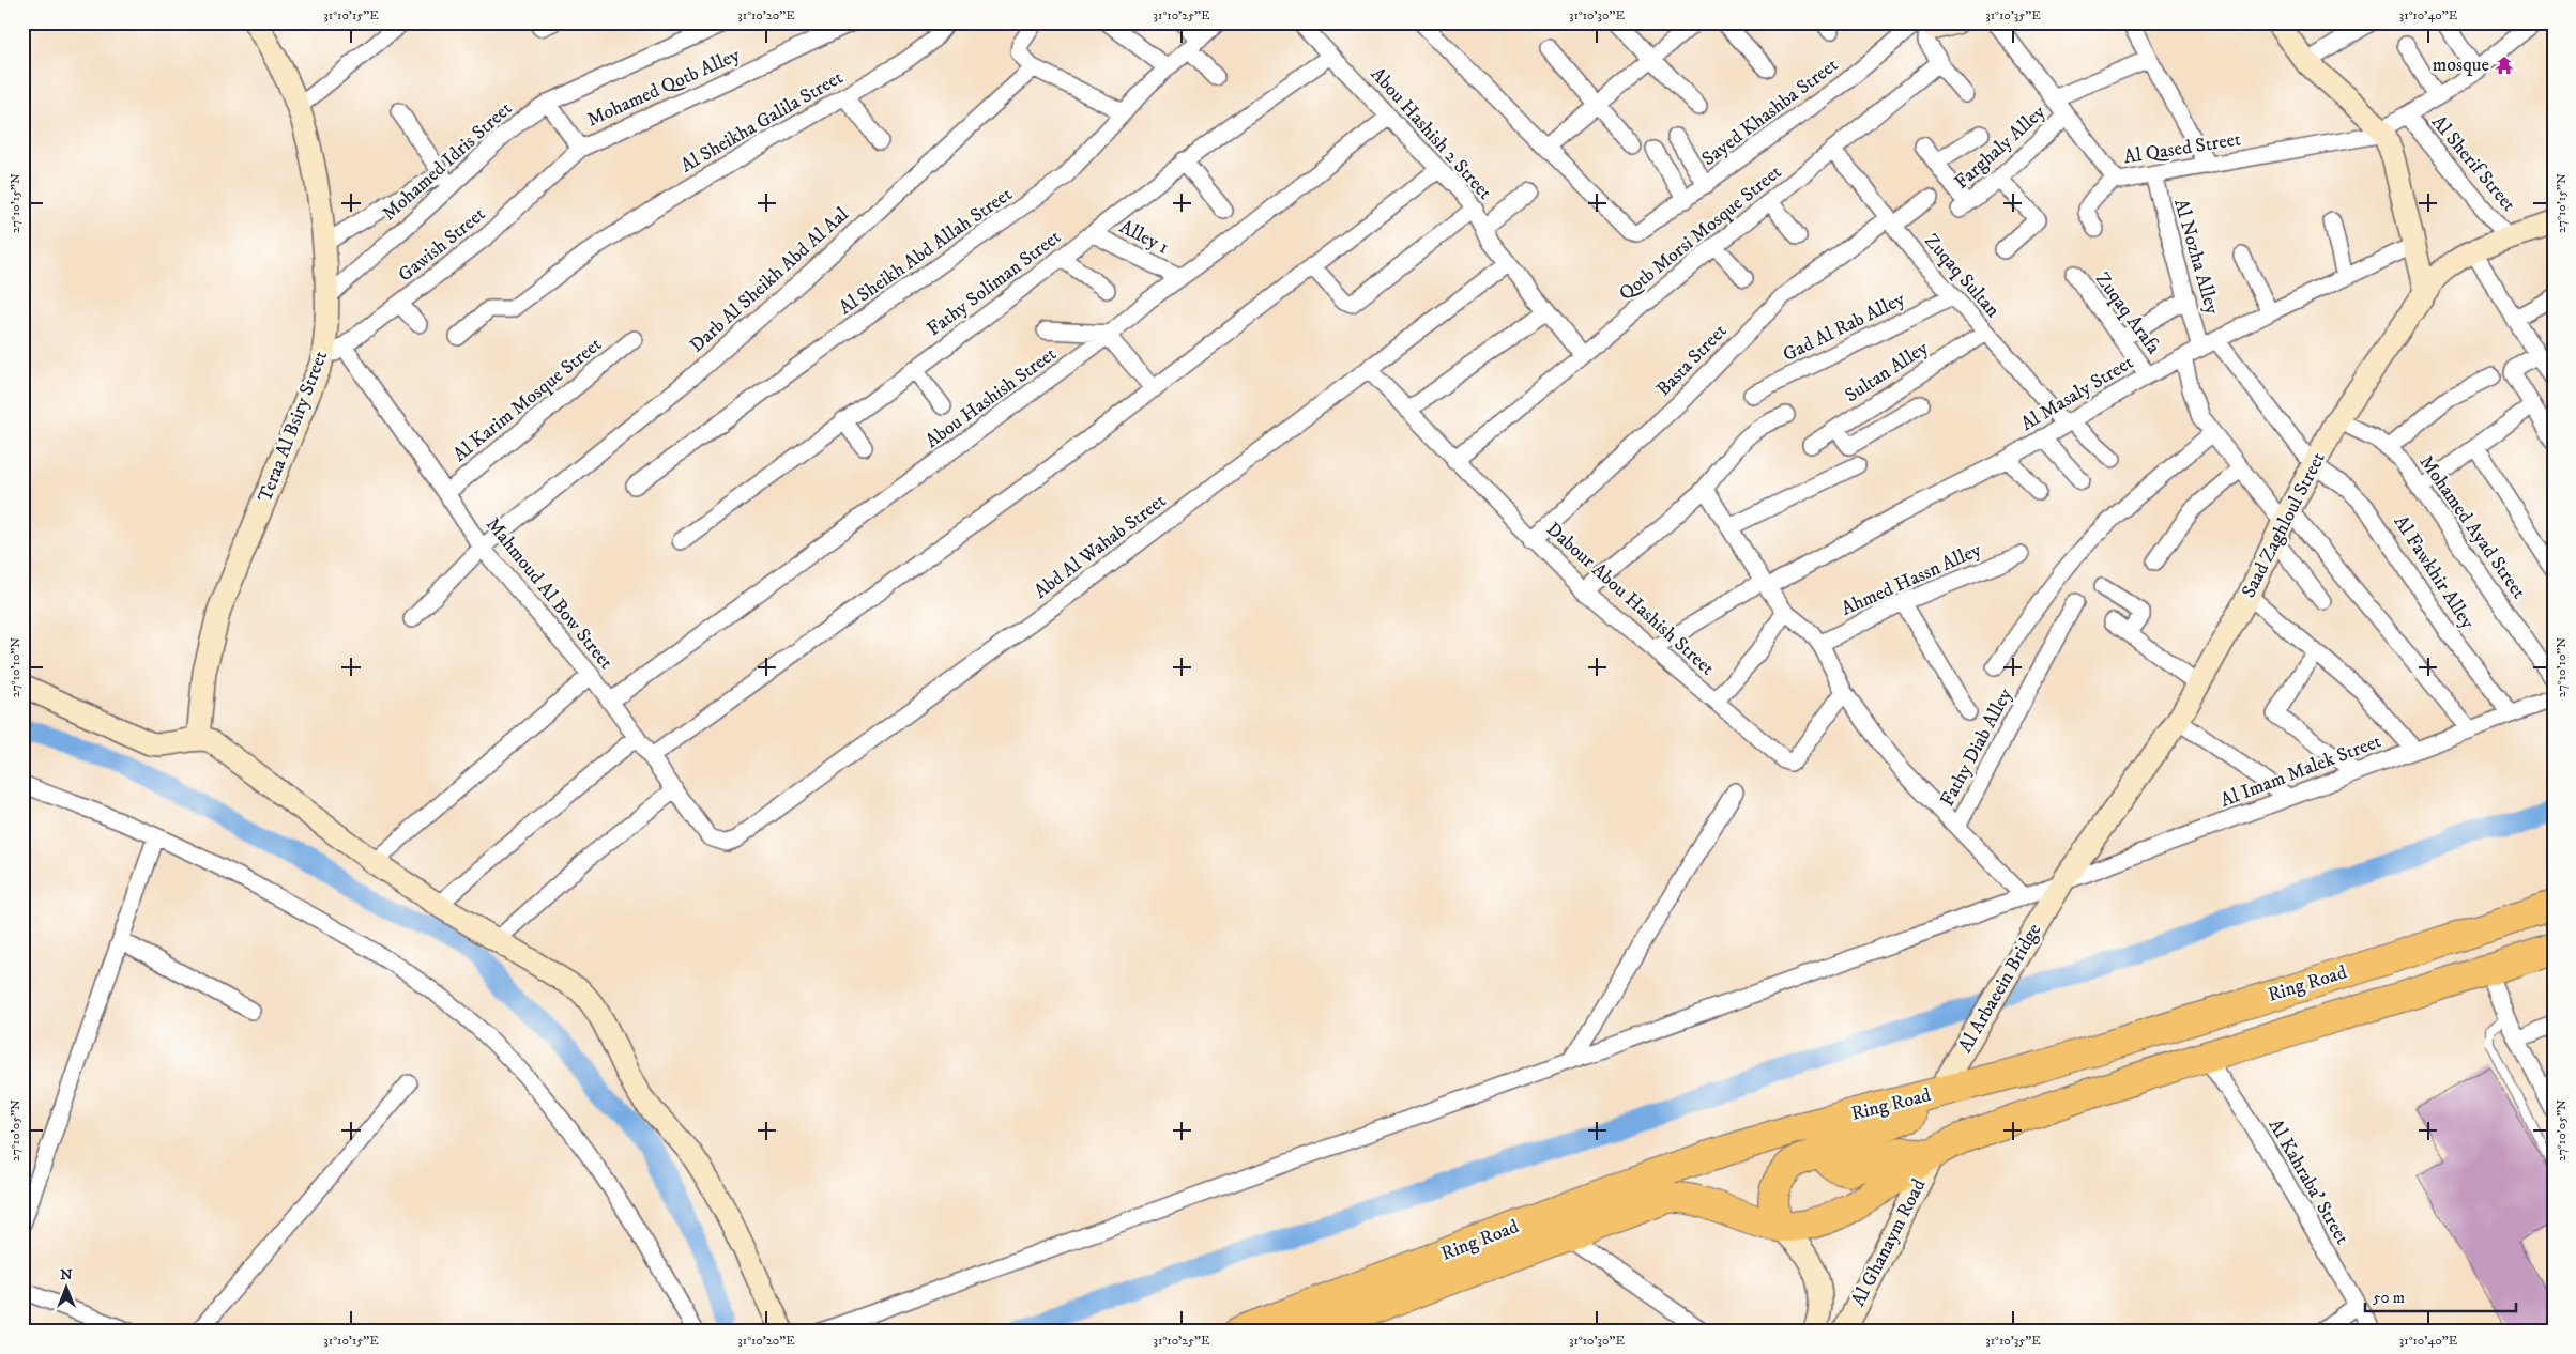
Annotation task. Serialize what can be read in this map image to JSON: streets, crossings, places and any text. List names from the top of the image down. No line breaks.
{"streets":{"highway":["Ring Road"],"street":["Mohamed Qotb Alley","Sayed Khashba Street","Al Sheikha Galila Street","Abou Hashish 2 Street","Farghaly Alley","Al Qased Street","Mohamed Idris Street","Al Sherif Street","Qotb Morsi Mosque Street","Alley 1","Gawish Street","Al Sheikh Abd Allah Street","Al Nozha Alley","Zuqaq Sultan","Darb Al Sheikh Abd Al Aal","Fathy Soliman Street","Zuqaq Arafa","Gad Al Rab Alley","Basta Street","Sultan Alley","Al Masaly Street","Abou Hashish Street","Al Karim Mosque Street","Teraa Al Bsiry Street","Saad Zaghloul Street","Mohamed Ayad Street","Abd Al Wahab Street","Al Fawkhir Alley","Ahmed Hassn Alley","Mahmoud Al Bow Street","Dabour Abou Hashish Street","Fathy Diab Alley","Al Imam Malek Street","Al Arbaeein Bridge","Al Kahraba' Street","Al Ghanaym Road"]},"crossings":[["Mohamed Qotb Alley","Gawish Street"],["Abou Hashish 2 Street","Qotb Morsi Mosque Street"],["Abou Hashish 2 Street","Fathy Soliman Street"],["Abou Hashish 2 Street","Abou Hashish Street"],["Abou Hashish 2 Street","Abd Al Wahab Street"],["Farghaly Alley","Al Qased Street"],["Al Qased Street","Al Sherif Street"],["Al Qased Street","Al Nozha Alley"],["Mohamed Idris Street","Teraa Al Bsiry Street"],["Al Sherif Street","Saad Zaghloul Street"],["Qotb Morsi Mosque Street","Zuqaq Sultan"],["Qotb Morsi Mosque Street","Dabour Abou Hashish Street"],["Alley 1","Fathy Soliman Street"],["Alley 1","Abou Hashish Street"],["Gawish Street","Teraa Al Bsiry Street"],["Gawish Street","Mahmoud Al Bow Street"],["Al Nozha Alley","Al Masaly Street"],["Zuqaq Sultan","Gad Al Rab Alley"],["Zuqaq Sultan","Basta Street"],["Zuqaq Sultan","Sultan Alley"],["Zuqaq Sultan","Al Masaly Street"],["Darb Al Sheikh Abd Al Aal","Mahmoud Al Bow Street"],["Zuqaq Arafa","Al Masaly Street"],["Basta Street","Dabour Abou Hashish Street"],["Al Masaly Street","Al Fawkhir Alley"],["Al Masaly Street","Dabour Abou Hashish Street"],["Abou Hashish Street","Mahmoud Al Bow Street"],["Al Karim Mosque Street","Mahmoud Al Bow Street"],["Saad Zaghloul Street","Mohamed Ayad Street"],["Saad Zaghloul Street","Al Fawkhir Alley"],["Saad Zaghloul Street","Al Imam Malek Street"],["Saad Zaghloul Street","Al Arbaeein Bridge"],["Abd Al Wahab Street","Mahmoud Al Bow Street"],["Abd Al Wahab Street","Dabour Abou Hashish Street"],["Al Fawkhir Alley","Al Imam Malek Street"],["Al Imam Malek Street","Al Arbaeein Bridge"],["Ring Road","Al Arbaeein Bridge"],["Ring Road","Al Kahraba' Street"],["Ring Road","Al Ghanaym Road"]],"places":{"temple":["mosque"]},"scale_bar":"50 m","north":"top","coordinates":["31°10'15\"E","31°10'20\"E","31°10'25\"E","31°10'30\"E","31°10'35\"E","31°10'40\"E","27°10'15\"N","27°10'10\"N","27°10'05\"N"]}
